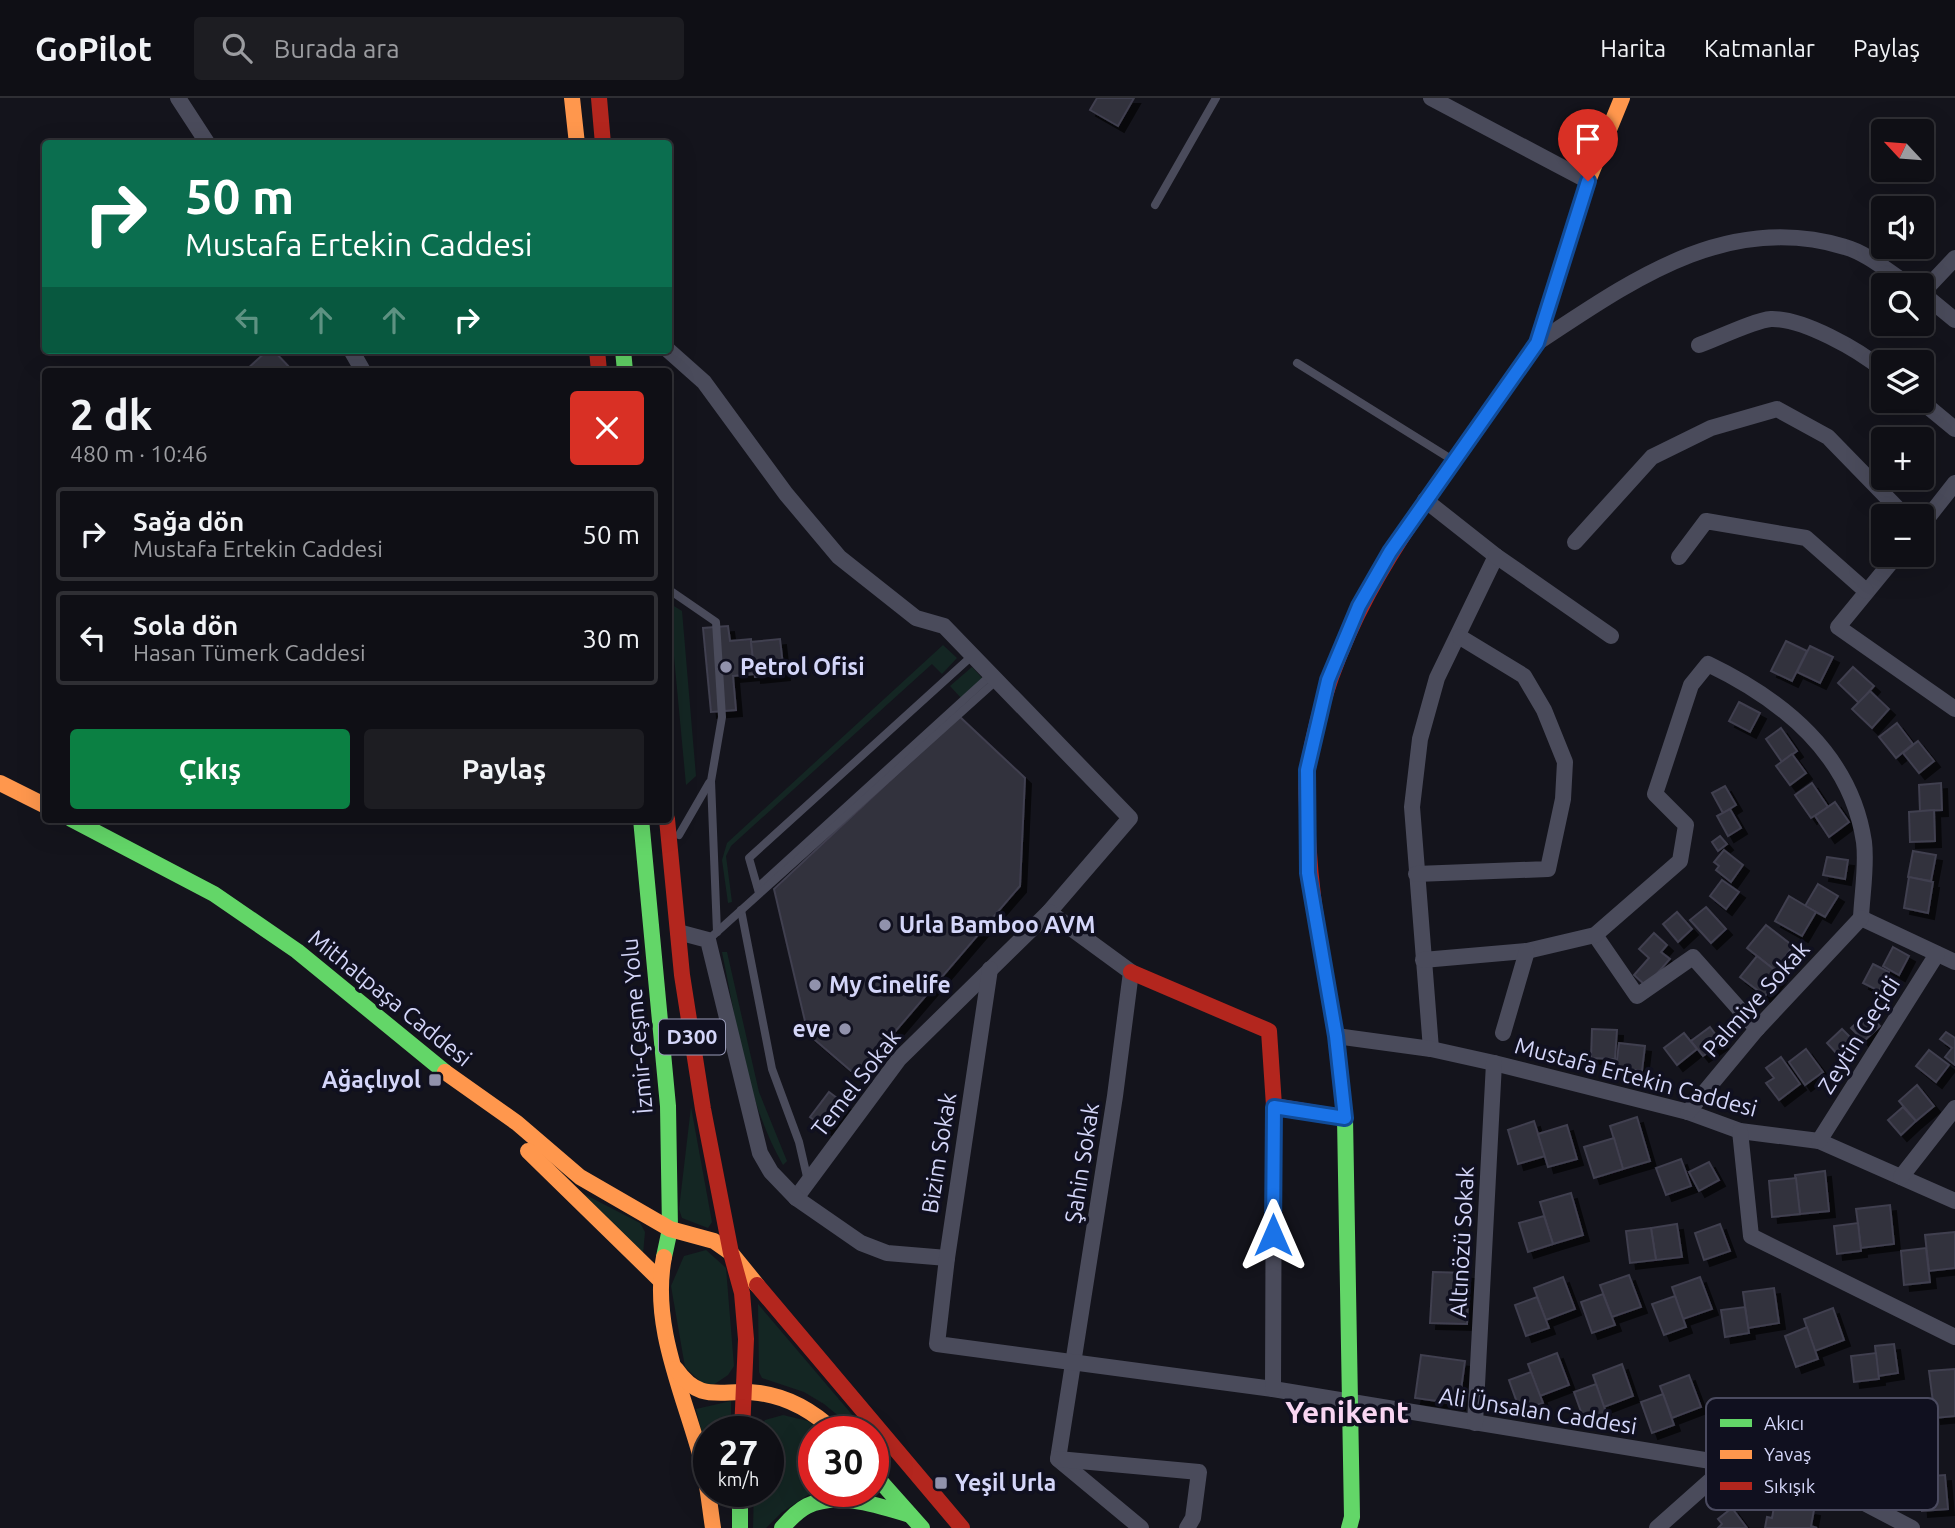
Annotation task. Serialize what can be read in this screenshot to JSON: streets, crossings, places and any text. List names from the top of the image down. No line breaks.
{"streets":{"main road":["Mithatpaşa Caddesi","İzmir-Çeşme Yolu","D300"],"street":["Palmiye Sokak","Zeytin Geçidi","Mustafa Ertekin Caddesi","Temel Sokak","Bizim Sokak","Şahin Sokak","Altınözü Sokak","Ali Ünsalan Caddesi"]},"crossings":[["Mithatpaşa Caddesi","İzmir-Çeşme Yolu"],["Mithatpaşa Caddesi","D300"],["Palmiye Sokak","Mustafa Ertekin Caddesi"],["İzmir-Çeşme Yolu","D300"],["Zeytin Geçidi","Mustafa Ertekin Caddesi"],["Mustafa Ertekin Caddesi","Altınözü Sokak"],["Temel Sokak","Bizim Sokak"],["Bizim Sokak","Ali Ünsalan Caddesi"],["Şahin Sokak","Ali Ünsalan Caddesi"],["Altınözü Sokak","Ali Ünsalan Caddesi"]],"districts":["Yenikent"],"places":{"other":["Petrol Ofisi","Urla Bamboo AVM","My Cinelife","eve"],"transit":["Ağaçlıyol","Yeşil Urla"]},"legend":["Akıcı","Yavaş","Sıkışık"],"north":"top left","page":{"header":"GoPilot","search":"Burada ara","nav":["Harita","Katmanlar","Paylaş"],"map_buttons":["+","−"],"turn":["50 m","Mustafa Ertekin Caddesi"],"heading":["2 dk","480 m · 10:46"],"list":[{"name":"Sağa dön","note":"Mustafa Ertekin Caddesi","value":"50 m"},{"name":"Sola dön","note":"Hasan Tümerk Caddesi","value":"30 m"}],"buttons":["Çıkış","Paylaş"],"speed":"27 km/h","limit":"30"}}
